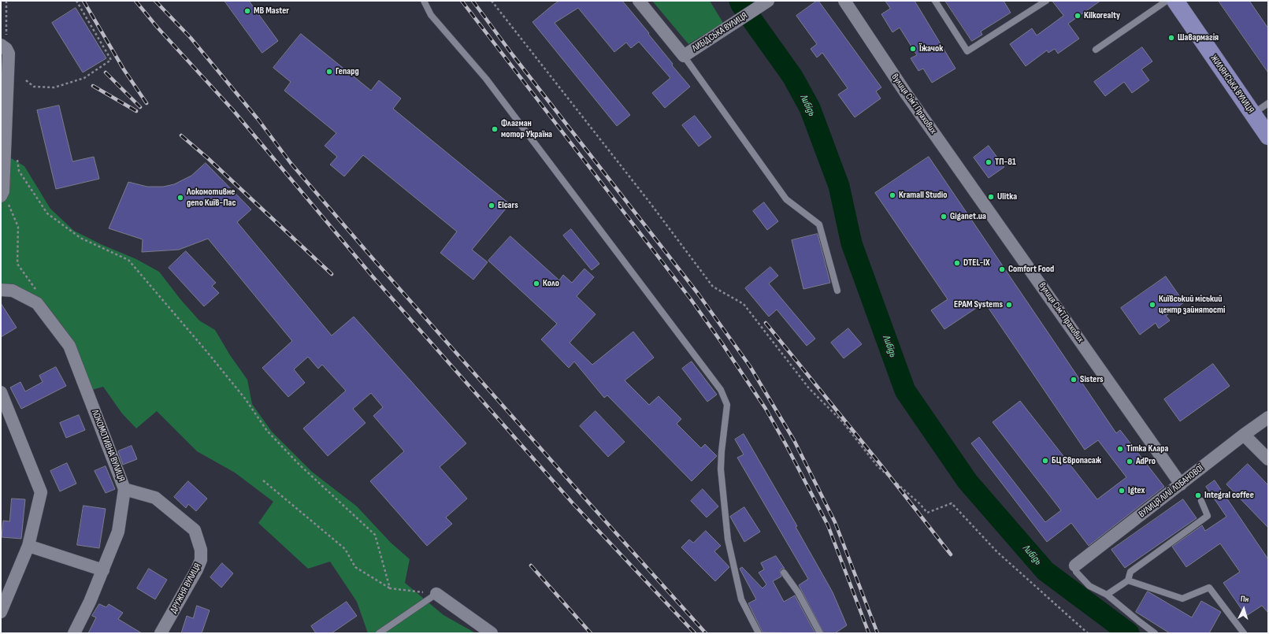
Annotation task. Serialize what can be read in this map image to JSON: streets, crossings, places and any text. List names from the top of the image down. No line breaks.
{"streets":{"main road":["ЖИЛЯНСЬКА ВУЛИЦЯ"],"street":["ЛИБІДСЬКА ВУЛИЦЯ","вулиця Сімʼї Прахових","ЛОКОМОТИВНА ВУЛИЦЯ","ВУЛИЦЯ ЛІЛІЇ ЛОБАНОВОЇ","ДРУЖНЯ ВУЛИЦЯ"]},"crossings":[["вулиця Сімʼї Прахових","ВУЛИЦЯ ЛІЛІЇ ЛОБАНОВОЇ"],["ЛОКОМОТИВНА ВУЛИЦЯ","ДРУЖНЯ ВУЛИЦЯ"]],"water":["Либідь"],"places":["MB Master","Kilkorealty","Шавармагія","Їжачок","Гепард","Флагман мотор Україна","ТП-81","Kramall Studio","Ulitka","Локомотивне депо Київ-Пас","Elcars","Giganet.ua","DTEL-IX","Comfort Food","Коло","EPAM Systems","Київський міський центр зайнятості","Sisters","Тітка Клара","БЦ Європасаж","AdPro","Igtex","Integral coffee"],"north":"top"}
